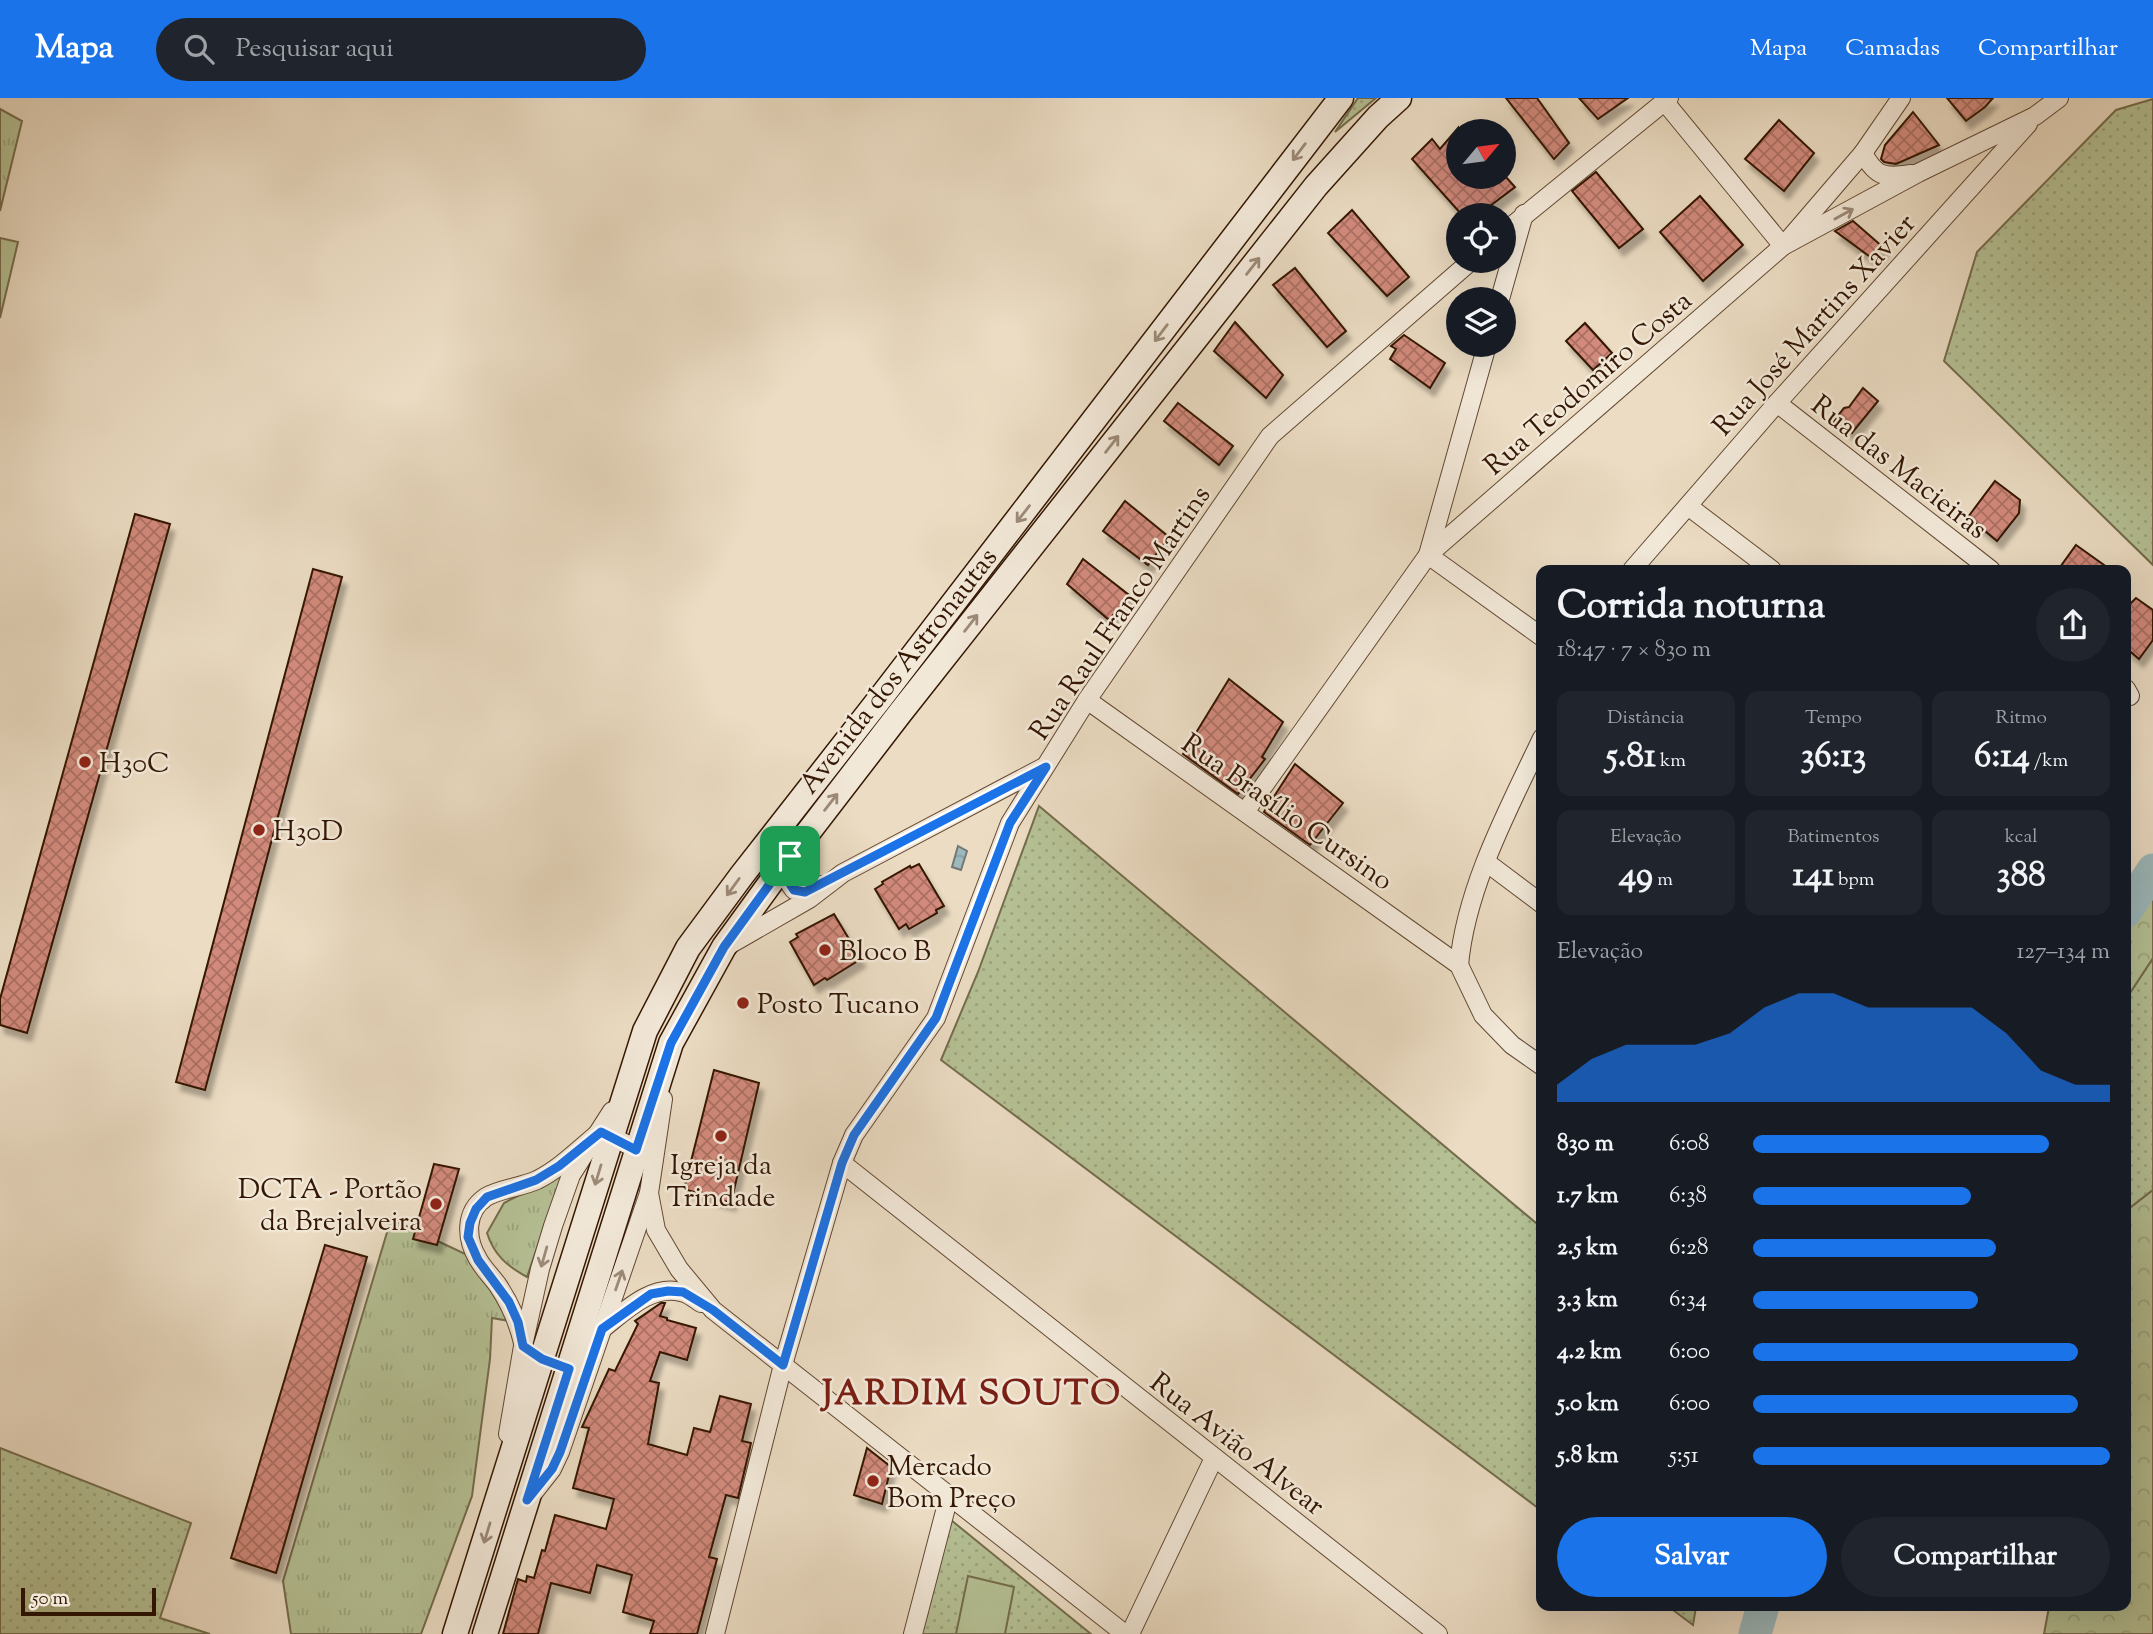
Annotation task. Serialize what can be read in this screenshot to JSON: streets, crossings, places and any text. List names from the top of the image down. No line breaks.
{"streets":{"main road":["Avenida dos Astronautas"],"street":["Rua José Martins Xavier","Rua Teodomiro Costa","Rua das Macieiras","Rua Raul Franco Martins","Rua Brasílio Cursino","Rua Avião Alvear"]},"crossings":[["Rua José Martins Xavier","Rua Teodomiro Costa"],["Rua José Martins Xavier","Rua das Macieiras"],["Rua Teodomiro Costa","Rua Brasílio Cursino"],["Rua Raul Franco Martins","Avenida dos Astronautas"],["Rua Raul Franco Martins","Rua Brasílio Cursino"]],"districts":["JARDIM SOUTO"],"places":["H30C","H30D","Bloco B","Posto Tucano","Igreja da Trindade","DCTA - Portão da Brejalveira","Mercado Bom Preço"],"scale_bar":"50 m","north":"top right","page":{"header":"Mapa","search":"Pesquisar aqui","nav":["Mapa","Camadas","Compartilhar"],"heading":["Corrida noturna","18:47 · 7 × 830 m"],"stats":[["Distância","5.81 km"],["Tempo","36:13"],["Ritmo","6:14 /km"],["Elevação","49 m"],["Batimentos","141 bpm"],["kcal","388"]],"chart":["Elevação","127–134 m"],"list":[{"name":"830 m","note":"6:08"},{"name":"1.7 km","note":"6:38"},{"name":"2.5 km","note":"6:28"},{"name":"3.3 km","note":"6:34"},{"name":"4.2 km","note":"6:00"},{"name":"5.0 km","note":"6:00"},{"name":"5.8 km","note":"5:51"}],"buttons":["Salvar","Compartilhar"],"scale":"50 m"}}
